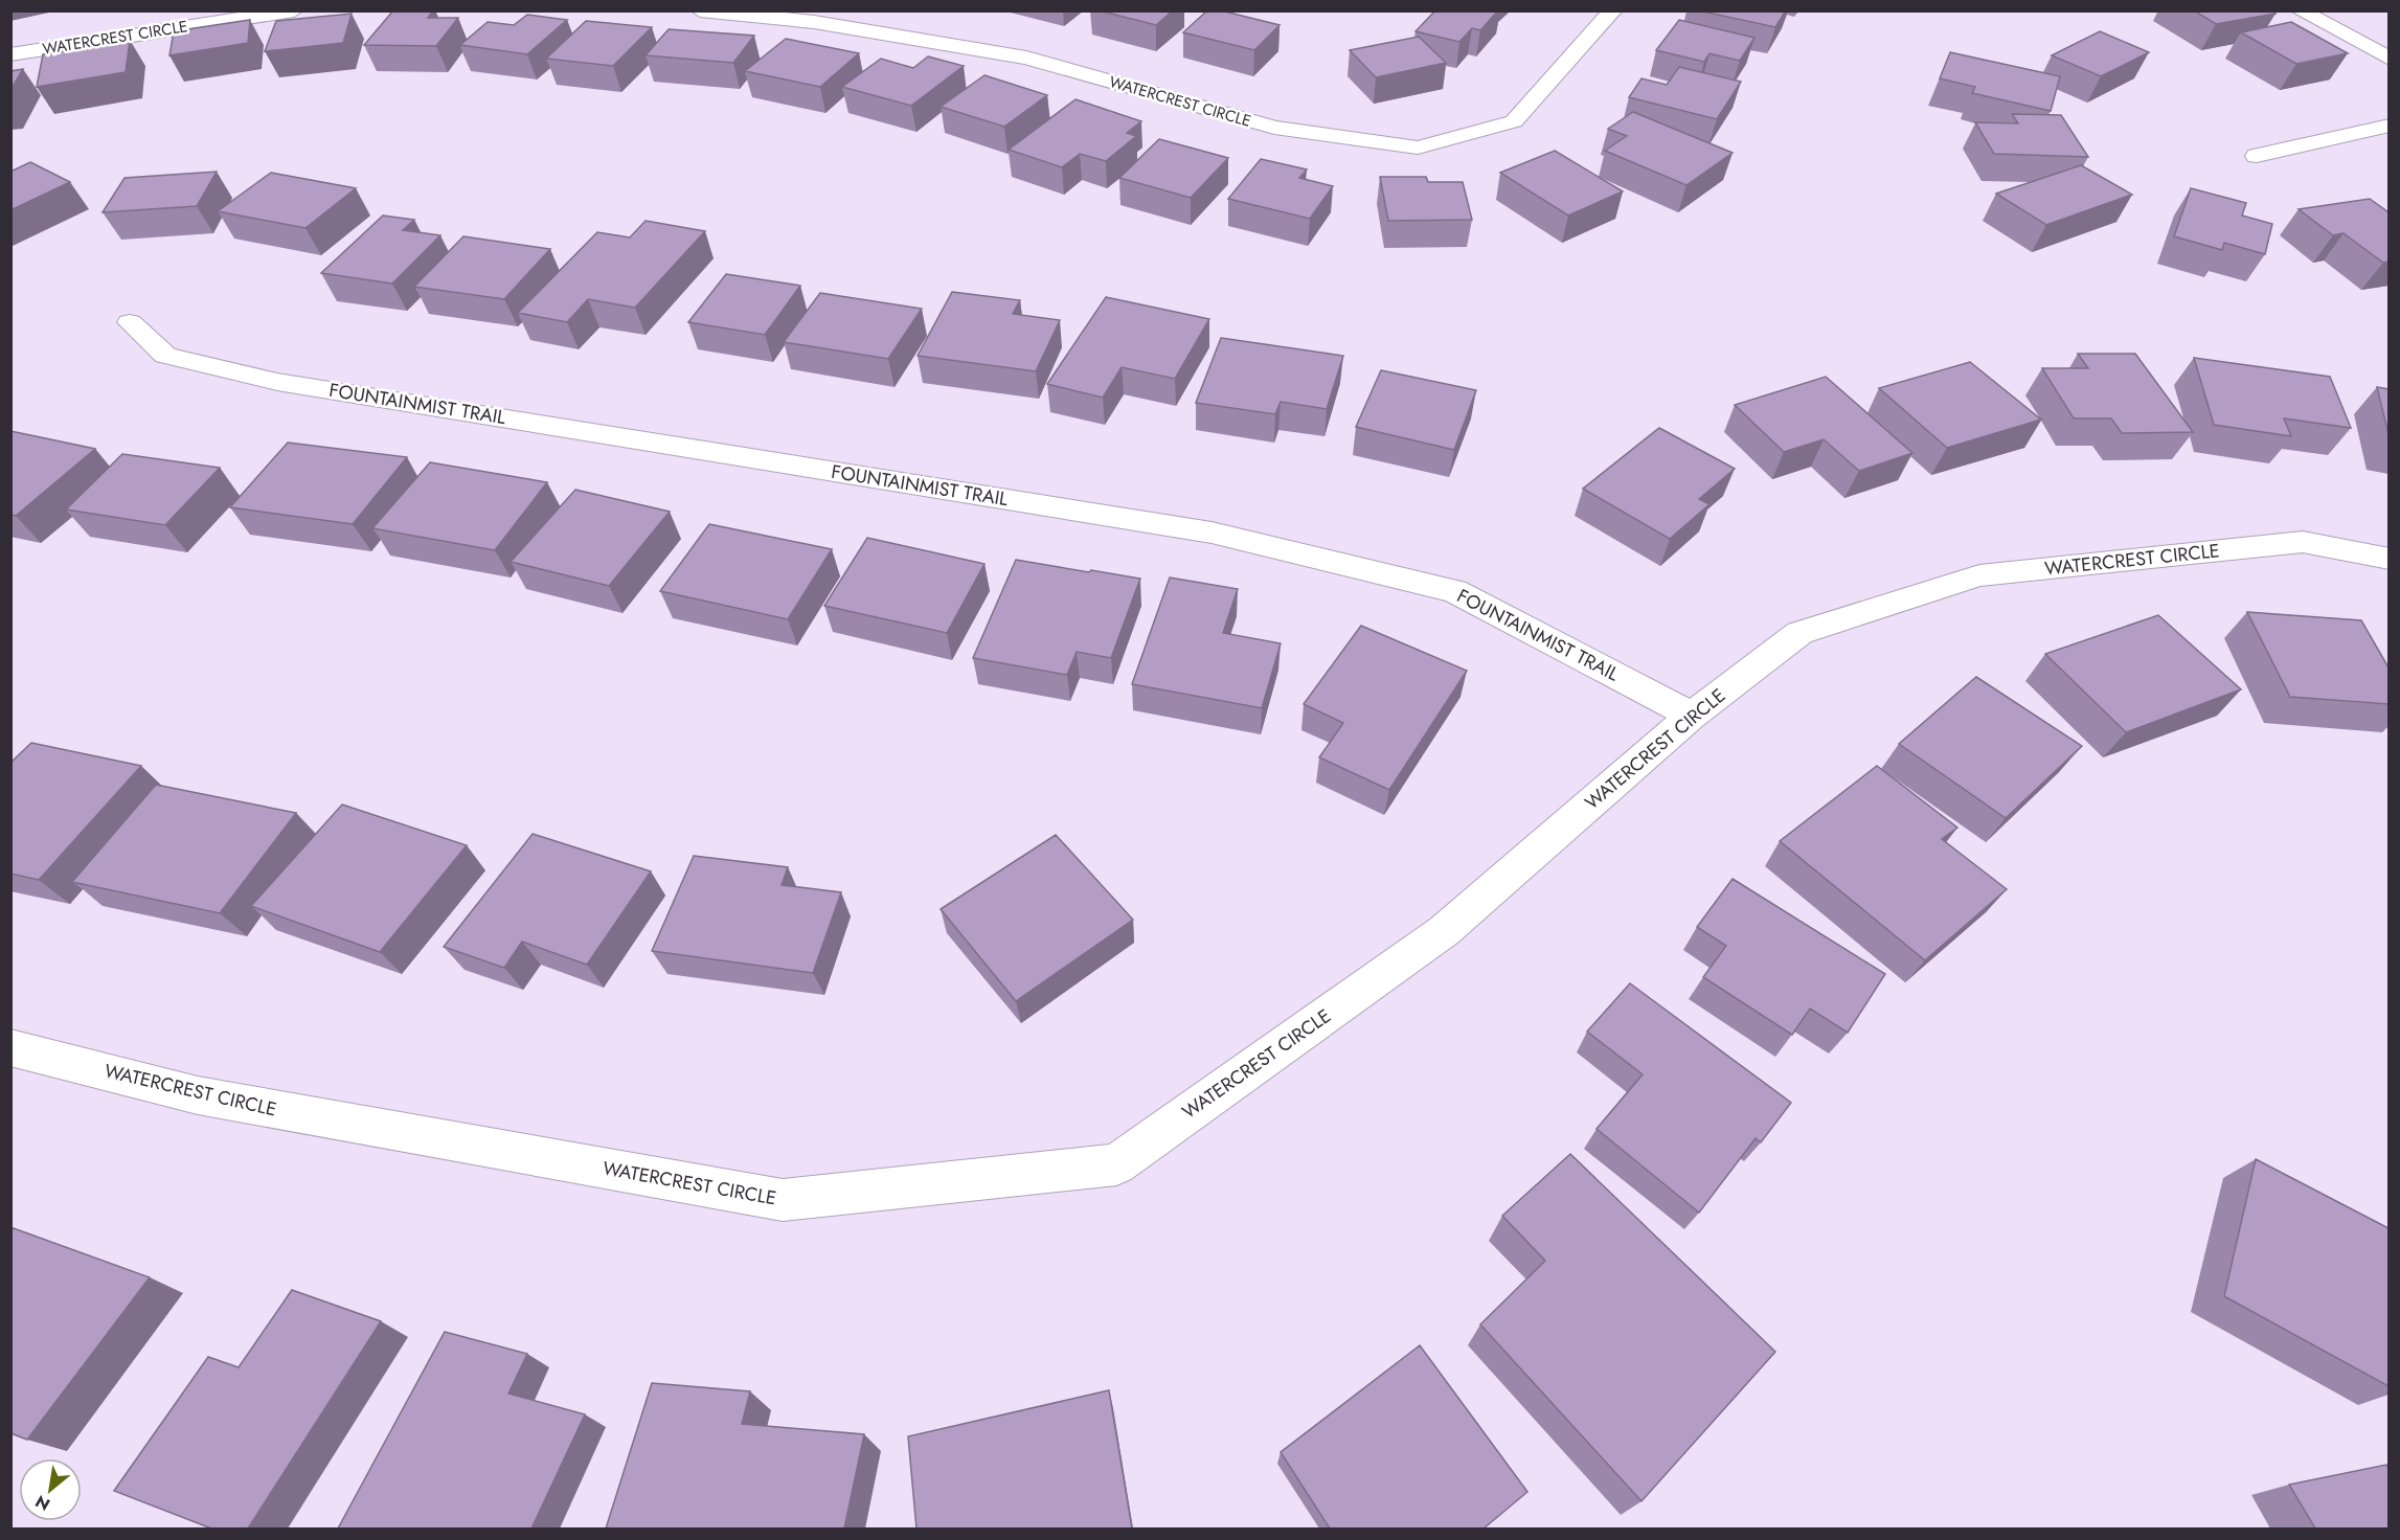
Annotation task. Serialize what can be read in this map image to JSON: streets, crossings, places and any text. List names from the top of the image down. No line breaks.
{"streets":{"street":["WATERCREST CIRCLE","FOUNTAINMIST TRAIL"]},"crossings":[["WATERCREST CIRCLE","FOUNTAINMIST TRAIL"]],"north":"bottom left"}
